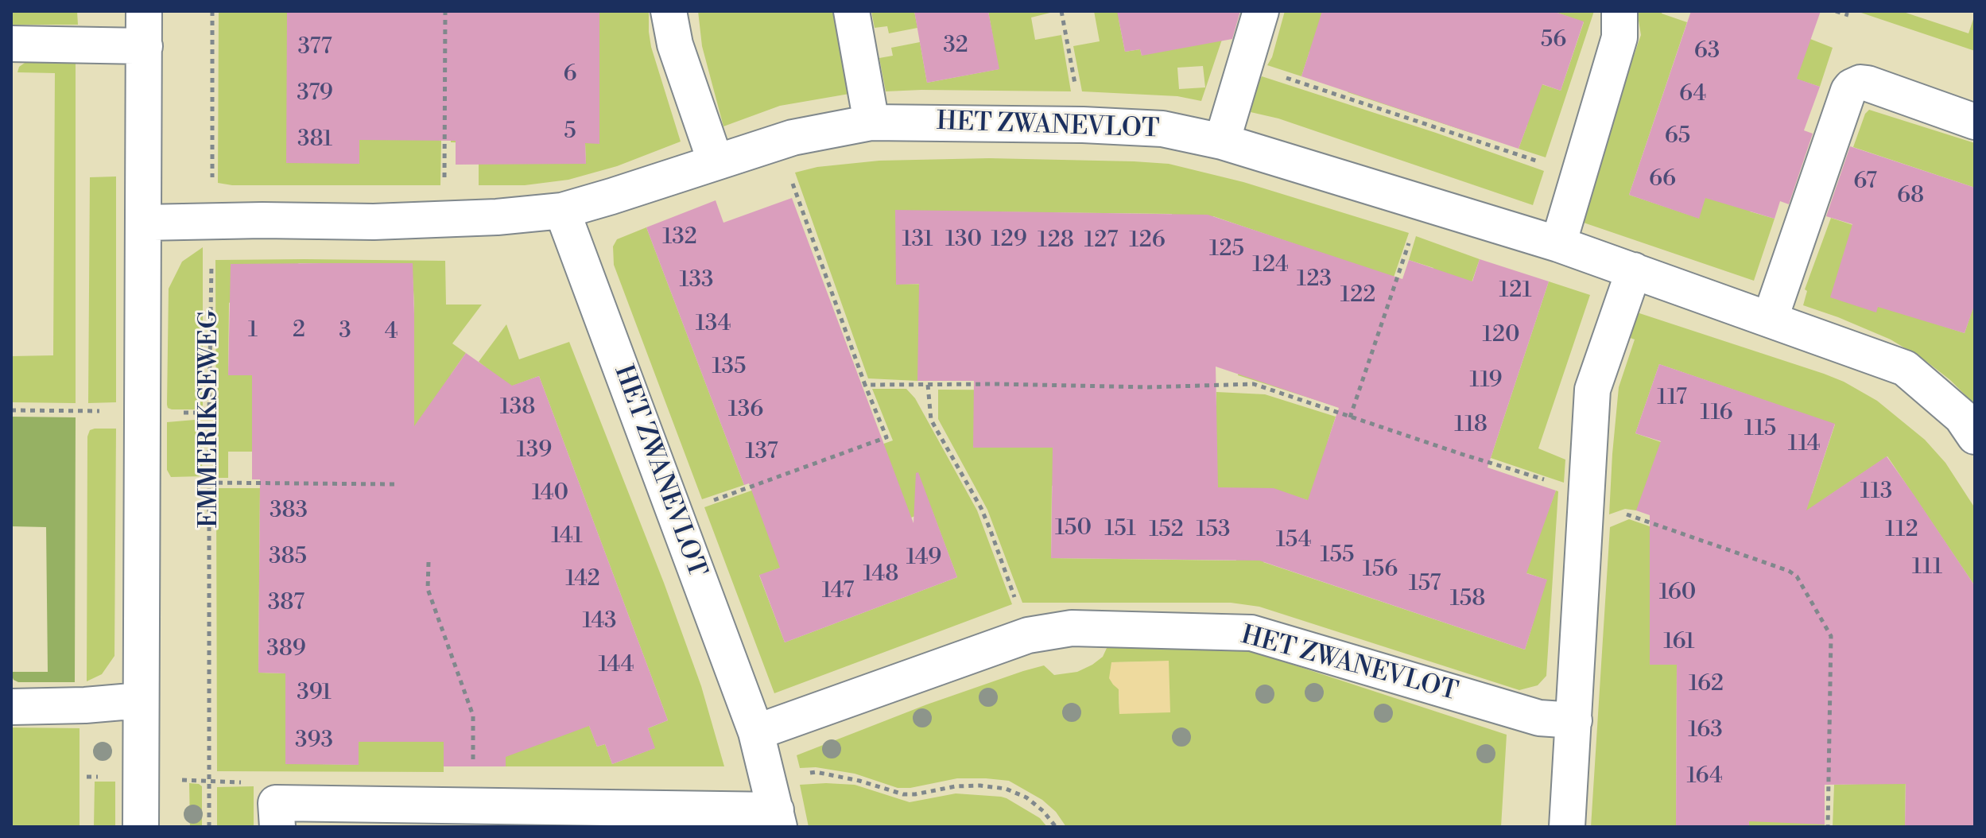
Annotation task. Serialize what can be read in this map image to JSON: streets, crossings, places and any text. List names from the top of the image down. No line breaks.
{"streets":{"street":["HET ZWANEVLOT"],"path":["EMMERIKSEWEG"]},"crossings":[["HET ZWANEVLOT","EMMERIKSEWEG"]],"house_numbers":["56","32","377","63","6","379","64","5","65","381","66","67","68","132","131","130","129","128","127","126","125","124","123","133","121","122","134","1","2","3","4","120","135","119","117","138","136","116","118","115","114","139","137","113","140","383","150","151","152","153","112","141","154","155","385","149","111","156","148","142","157","147","160","158","387","143","161","389","144","162","391","163","393","164"]}
